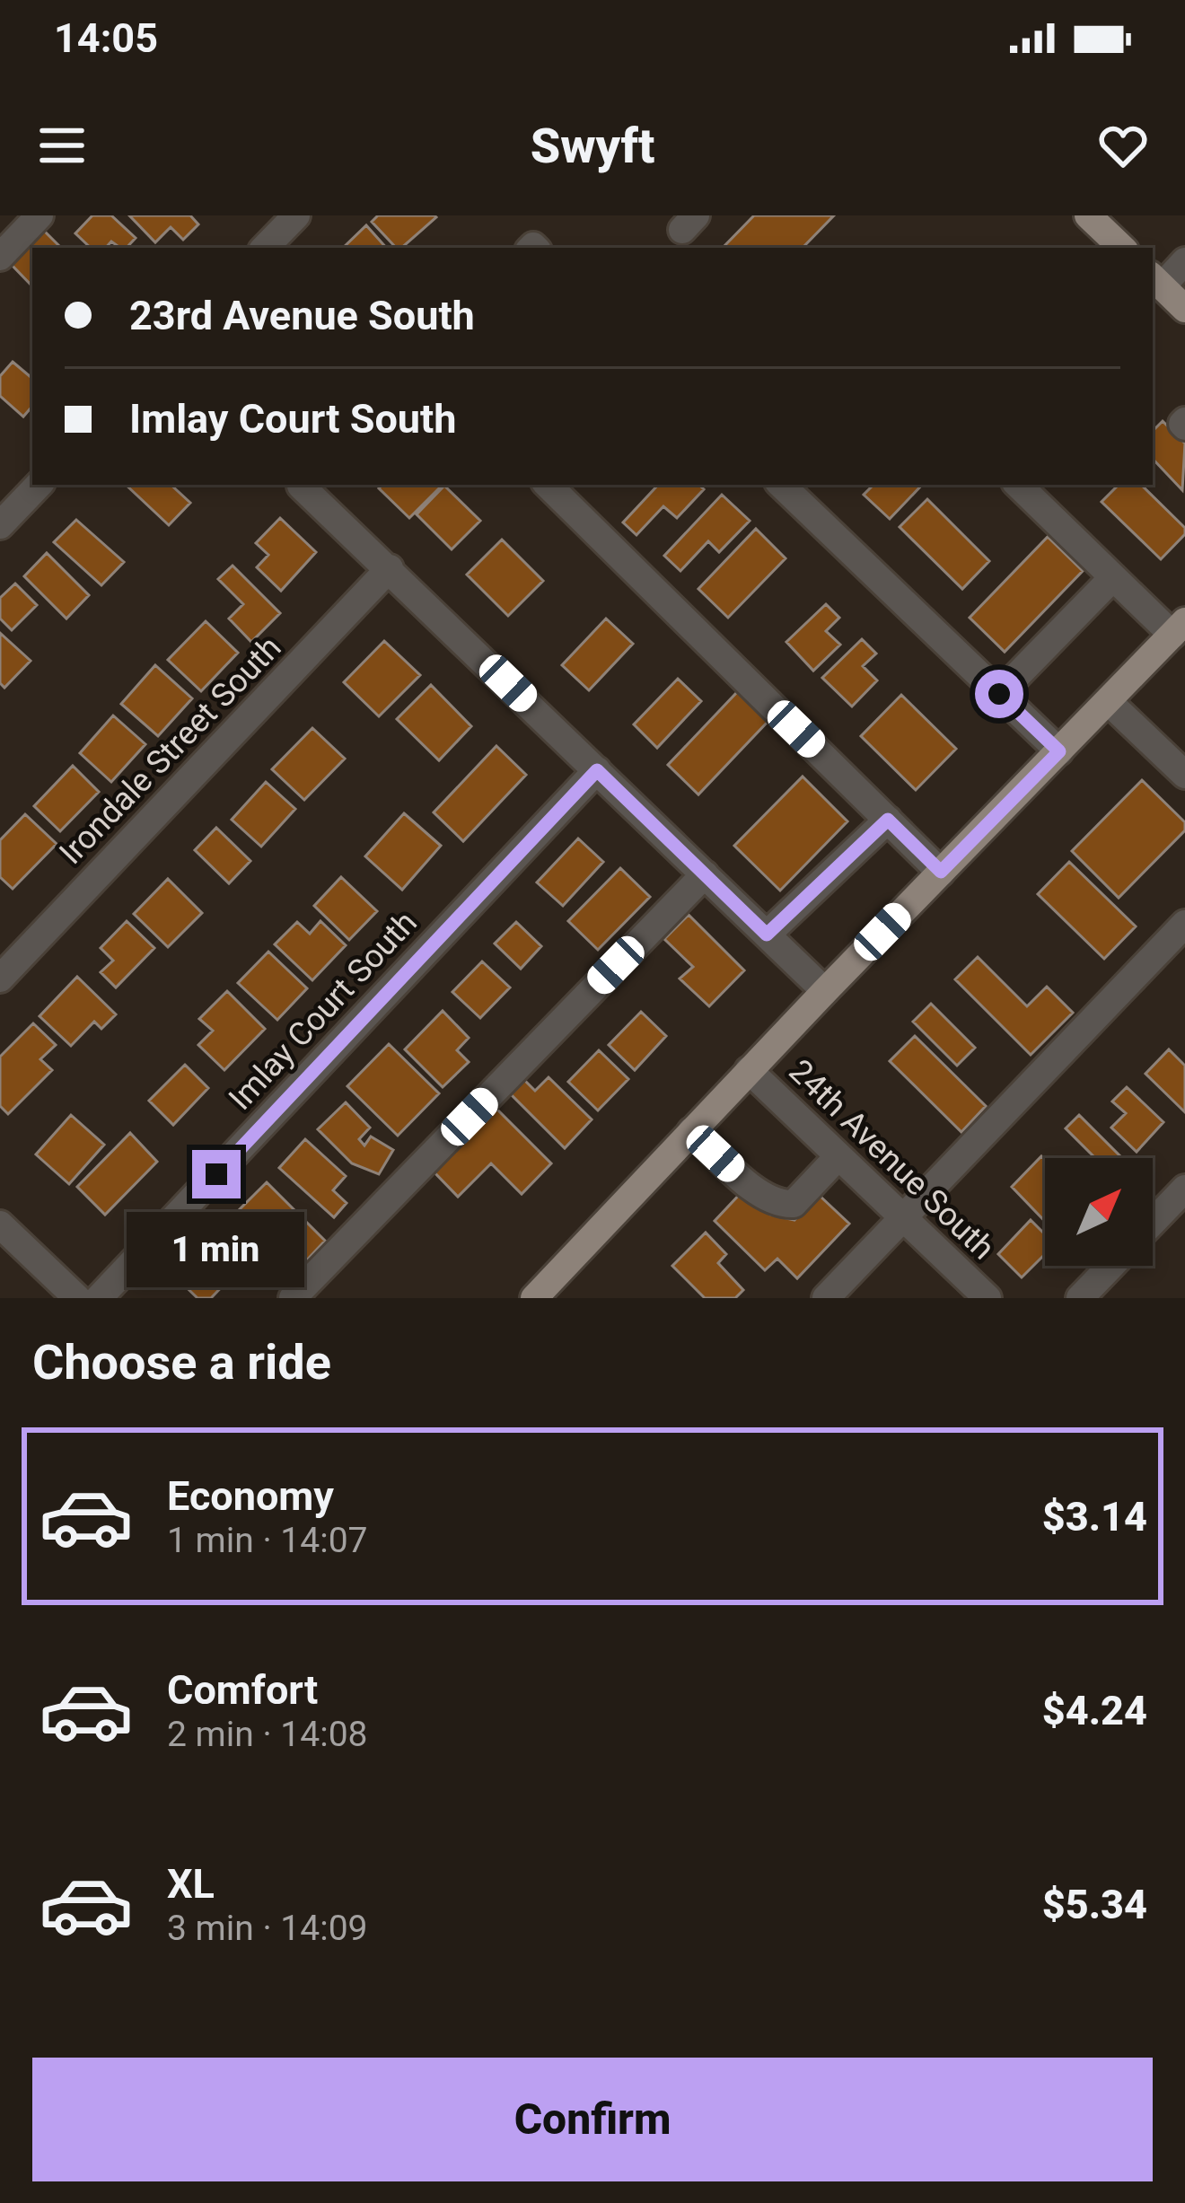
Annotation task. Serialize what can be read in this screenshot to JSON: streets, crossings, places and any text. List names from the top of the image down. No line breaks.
{"streets":{"street":["Irondale Street South","Imlay Court South","24th Avenue South"]},"north":"top right","page":{"status":"14:05","header":"Swyft","banner":["23rd Avenue South","Imlay Court South"],"bubble":"1 min","heading":"Choose a ride","list":[{"name":"Economy","note":"1 min · 14:07","value":"$3.14"},{"name":"Comfort","note":"2 min · 14:08","value":"$4.24"},{"name":"XL","note":"3 min · 14:09","value":"$5.34"}],"buttons":"Confirm"}}
